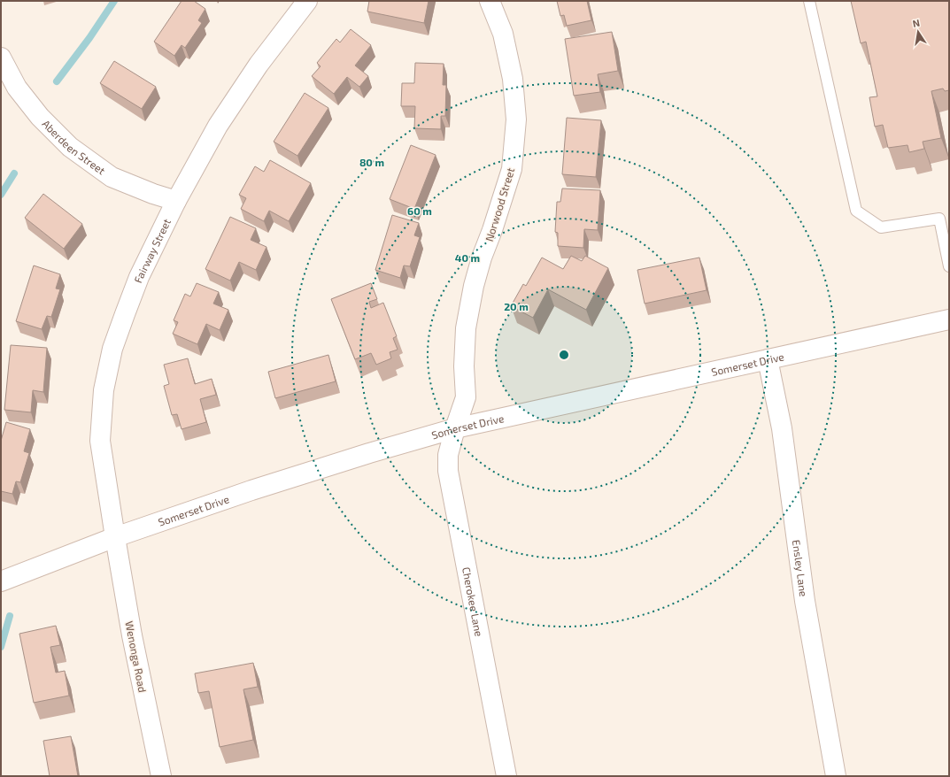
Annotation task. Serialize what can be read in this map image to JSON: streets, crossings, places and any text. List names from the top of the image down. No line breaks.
{"streets":{"street":["Aberdeen Street","Norwood Street","Fairway Street","Somerset Drive","Ensley Lane","Cherokee Lane","Wenonga Road"]},"crossings":[["Aberdeen Street","Fairway Street"],["Norwood Street","Somerset Drive"],["Norwood Street","Cherokee Lane"],["Fairway Street","Somerset Drive"],["Fairway Street","Wenonga Road"],["Somerset Drive","Ensley Lane"],["Somerset Drive","Cherokee Lane"],["Somerset Drive","Wenonga Road"]],"north":"top","rings":["80 m","60 m","40 m","20 m"]}
